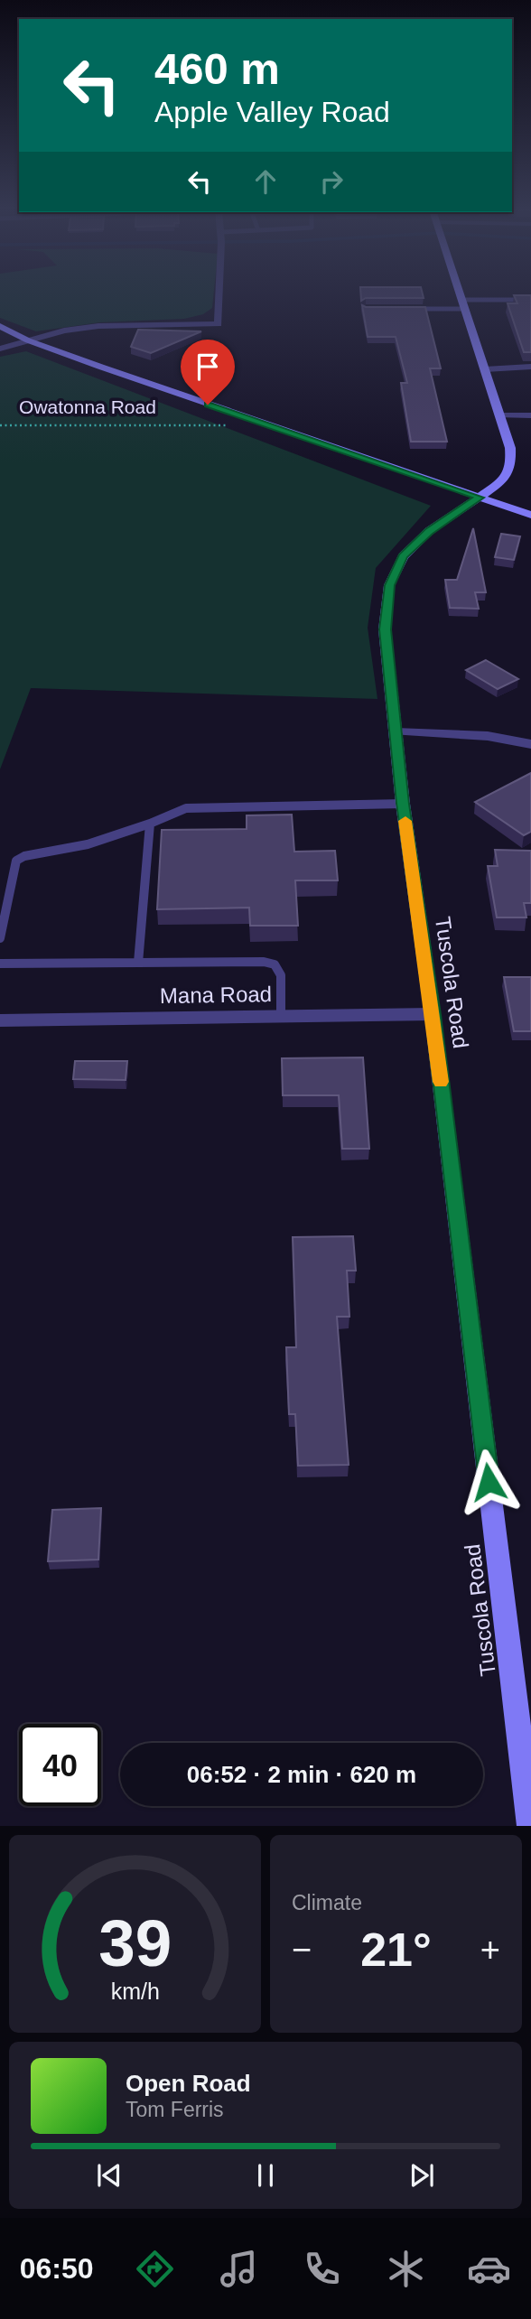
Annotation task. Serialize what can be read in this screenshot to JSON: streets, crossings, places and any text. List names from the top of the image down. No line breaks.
{"streets":{"street":["Tuscola Road","Mana Road"],"path":["Owatonna Road"]},"crossings":[["Tuscola Road","Mana Road"]],"page":{"turn":["460 m","Apple Valley Road"],"limit":"40","trip":"06:52 · 2 min · 620 m","tile":"Climate","heat":["−","21°","+"],"song":["Open Road","Tom Ferris"],"tabs":"06:50","gauge":["39","km/h"]}}
